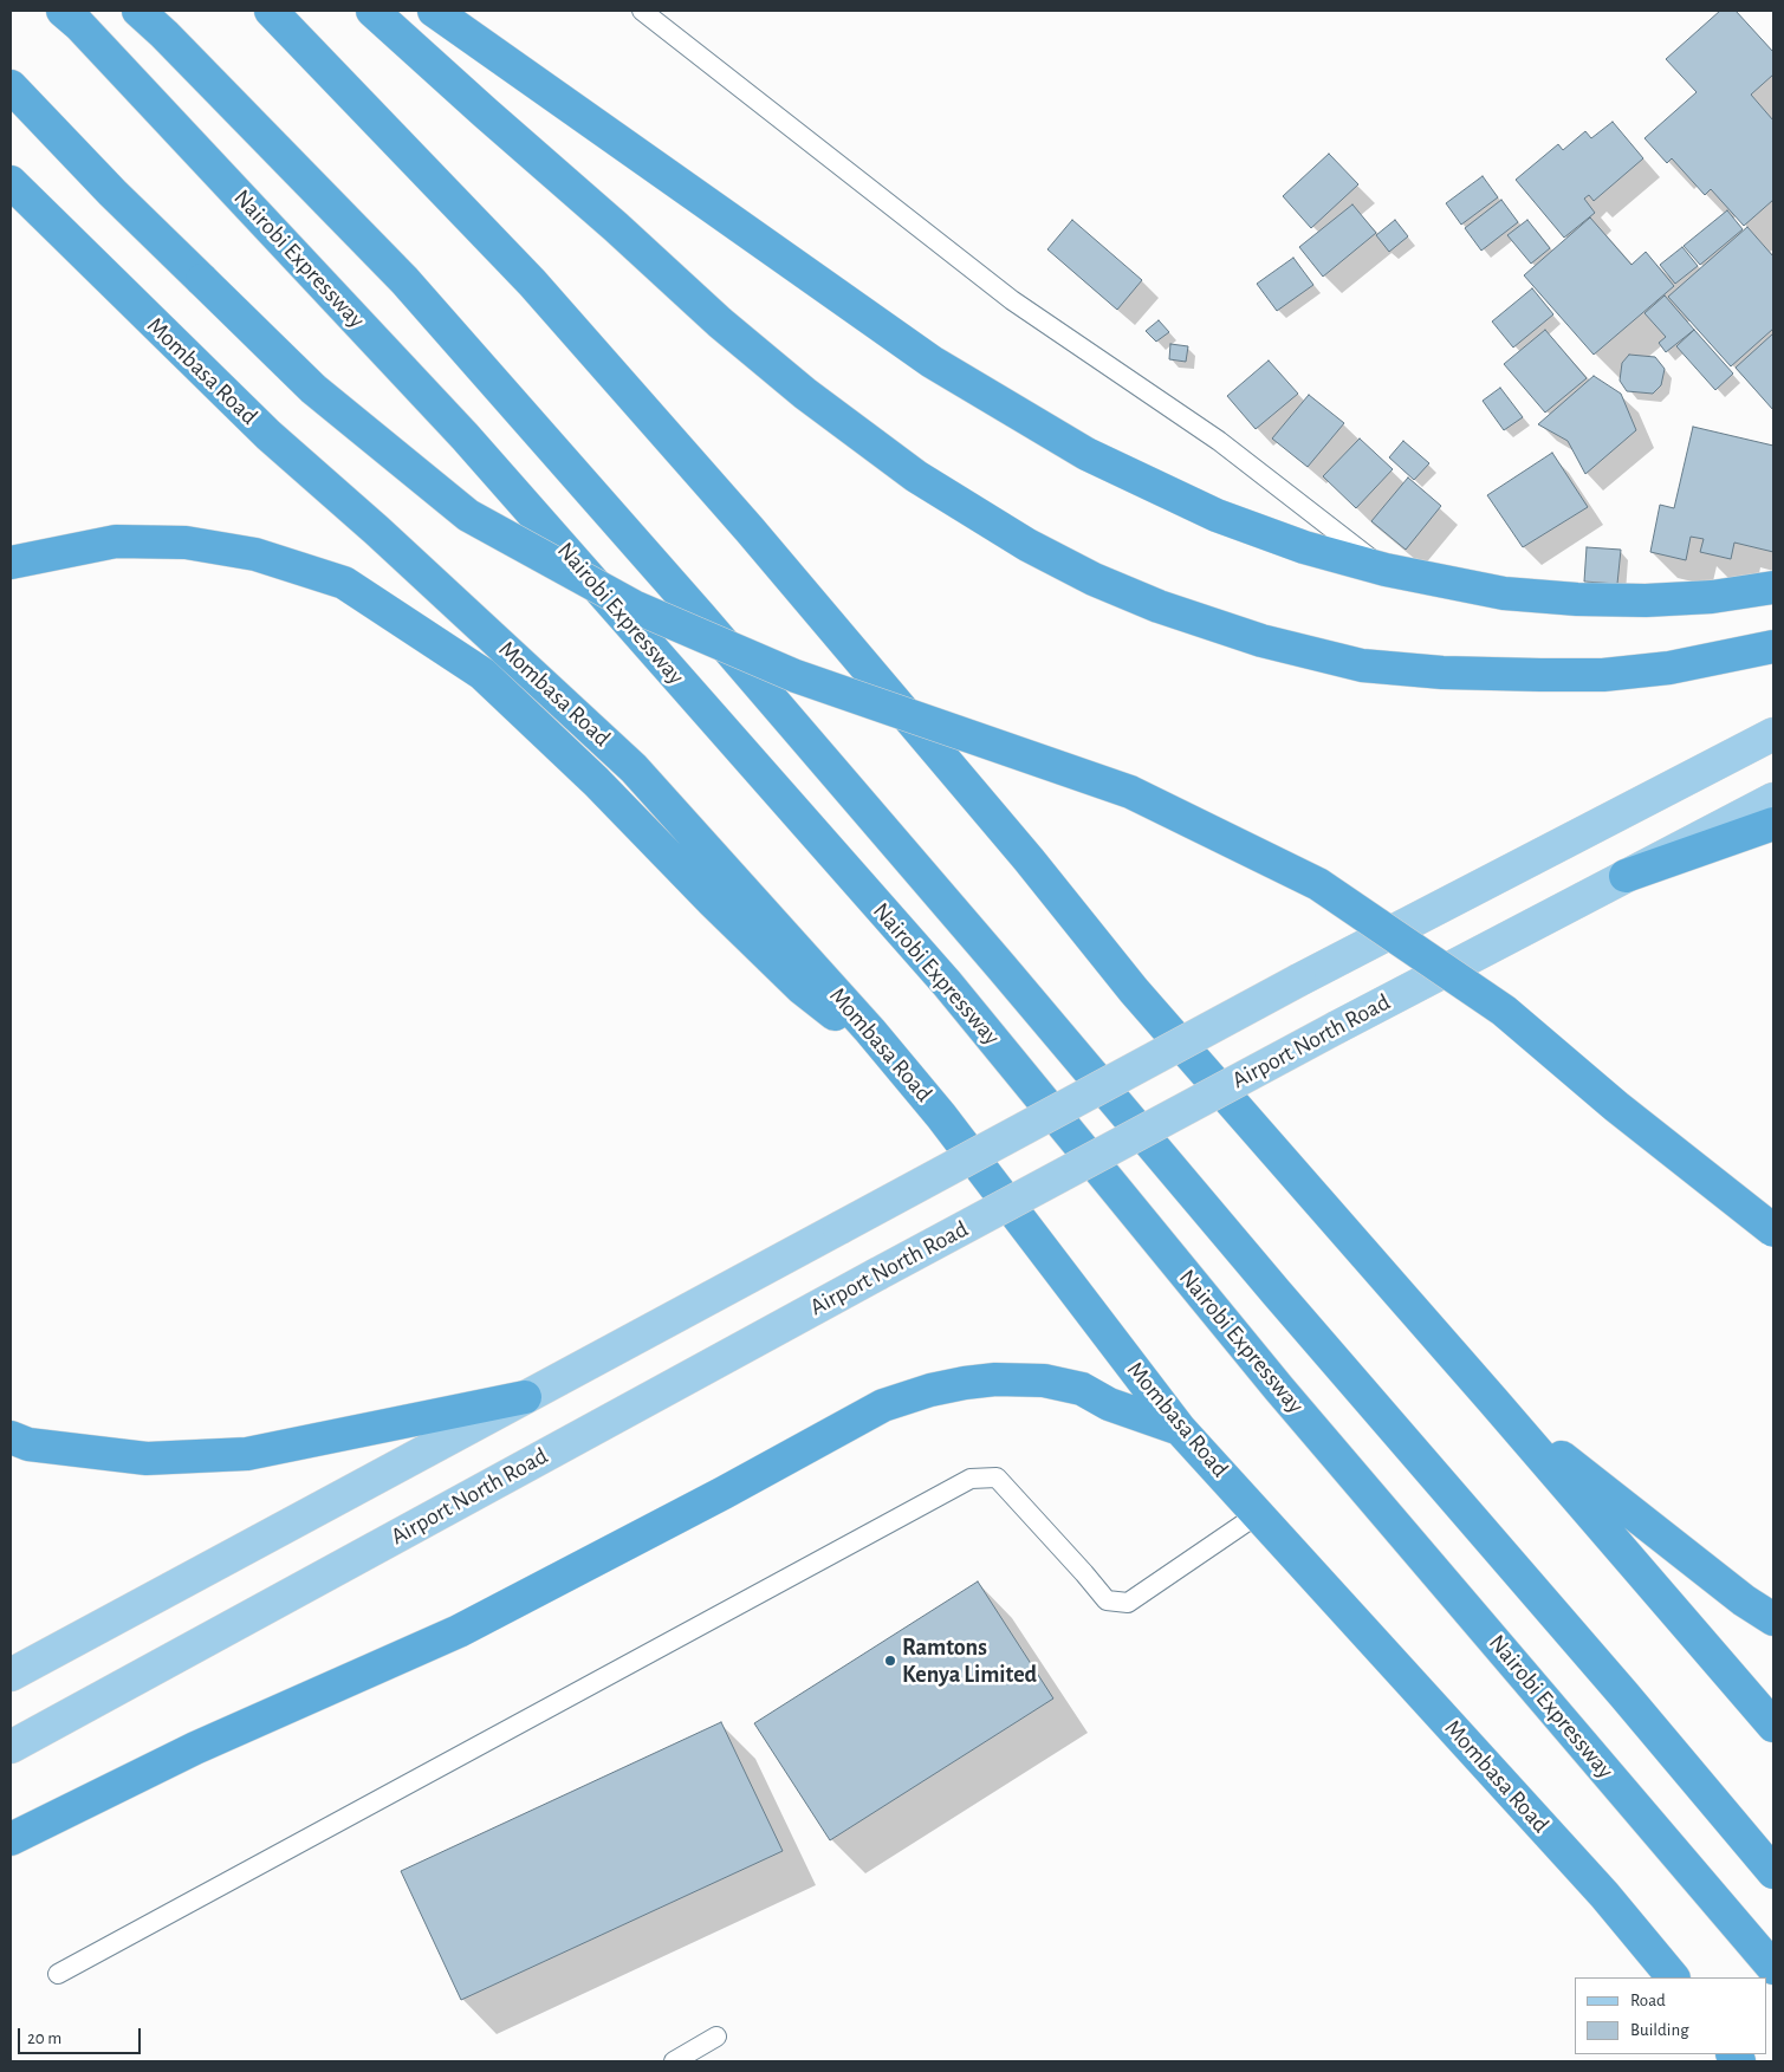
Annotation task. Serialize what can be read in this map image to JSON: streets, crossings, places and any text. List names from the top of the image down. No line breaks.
{"streets":{"highway":["Nairobi Expressway","Mombasa Road"],"main road":["Airport North Road"]},"places":["Ramtons Kenya Limited"],"legend":["Road","Building"],"scale_bar":"20 m"}
